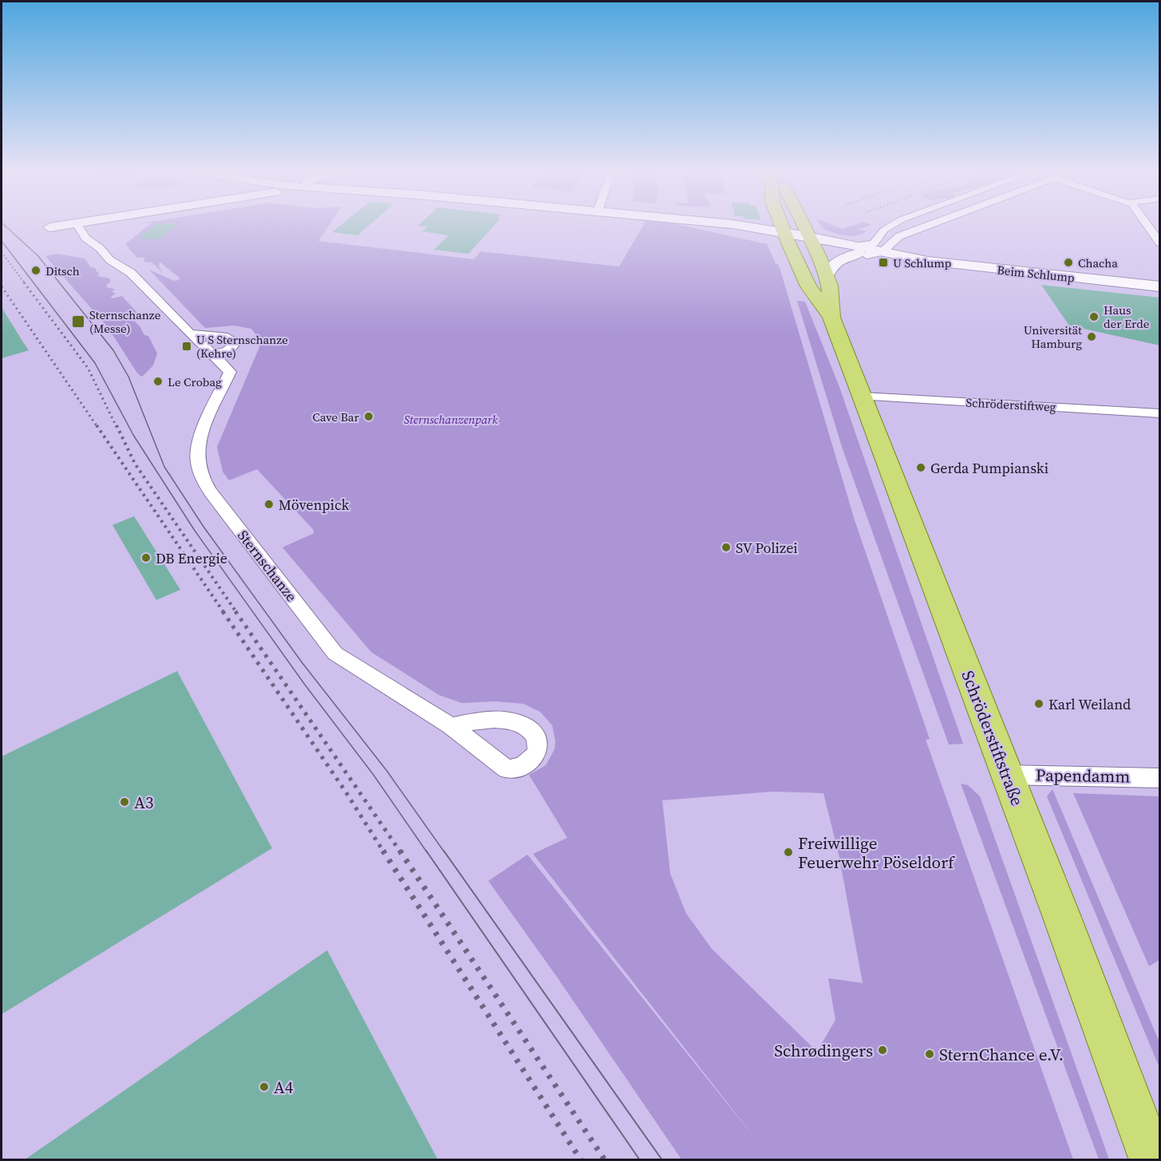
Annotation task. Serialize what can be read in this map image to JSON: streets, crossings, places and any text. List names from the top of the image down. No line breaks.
{"streets":{"main road":["Beim Schlump","Schröderstiftstraße"],"street":["Schröderstiftweg","Sternschanze","Papendamm"]},"crossings":[["Beim Schlump","Schröderstiftstraße"],["Schröderstiftweg","Schröderstiftstraße"],["Schröderstiftstraße","Papendamm"]],"parks":["Sternschanzenpark"],"places":{"transit":["U Schlump","Sternschanze (Messe)","U S Sternschanze (Kehre)"],"other":["Chacha","Ditsch","Haus der Erde","Universität Hamburg","Le Crobag","Cave Bar","Gerda Pumpianski","Mövenpick","SV Polizei","DB Energie","Karl Weiland","A3","Freiwillige Feuerwehr Pöseldorf","Schrødingers","SternChance e.V.","A4"]}}
